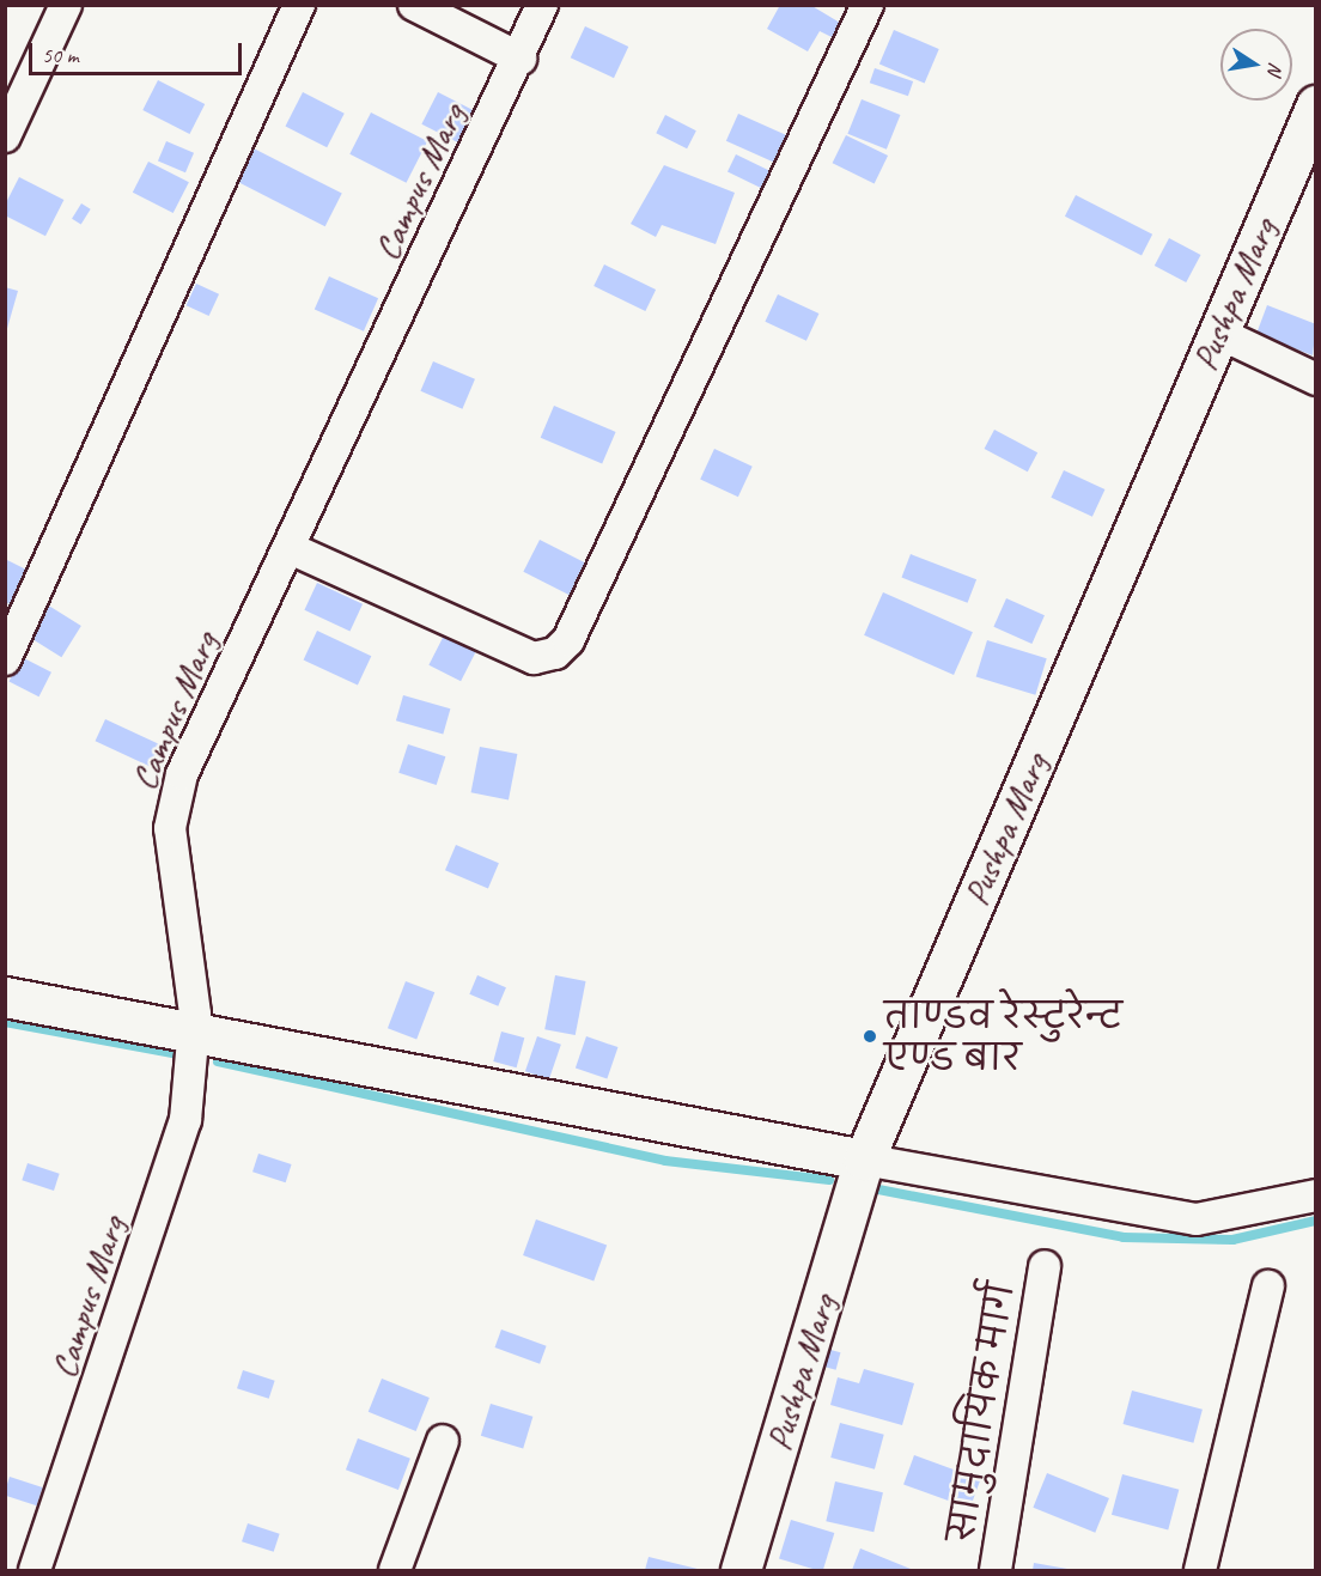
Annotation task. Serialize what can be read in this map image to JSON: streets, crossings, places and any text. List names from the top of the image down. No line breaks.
{"streets":{"street":["Campus Marg","Pushpa Marg","सामुदायिक मार्ग"]},"places":["ताण्डव रेस्टुरेन्ट एण्ड बार"],"scale_bar":"50 m","north":"right"}
